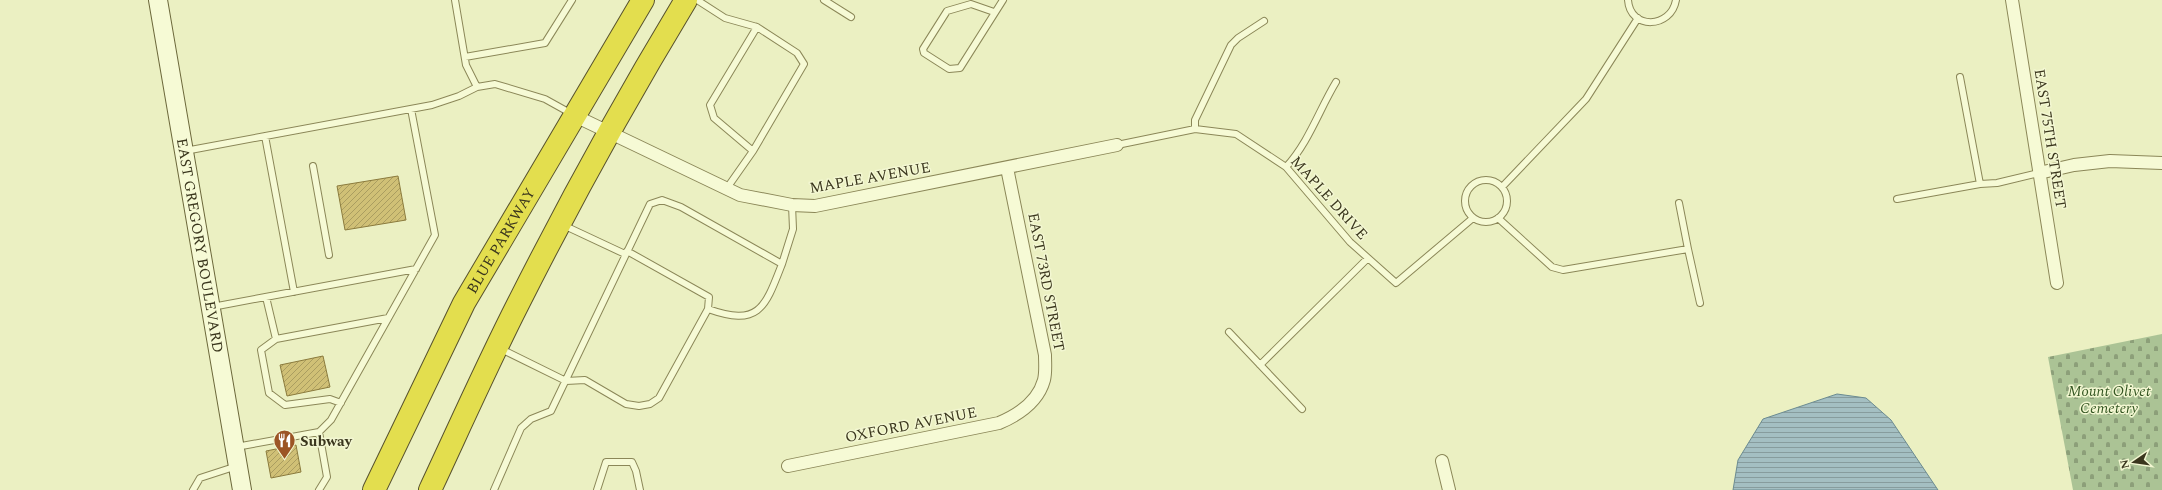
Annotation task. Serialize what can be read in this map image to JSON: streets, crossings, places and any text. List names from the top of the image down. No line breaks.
{"streets":{"highway":["BLUE PARKWAY"],"main road":["EAST GREGORY BOULEVARD"],"street":["EAST 75TH STREET","MAPLE AVENUE","EAST 73RD STREET","OXFORD AVENUE"],"lane":["MAPLE DRIVE"]},"crossings":[["MAPLE AVENUE","MAPLE DRIVE"],["MAPLE AVENUE","BLUE PARKWAY"],["MAPLE AVENUE","EAST 73RD STREET"],["EAST 73RD STREET","OXFORD AVENUE"]],"parks":["Mount Olivet Cemetery"],"places":{"restaurant":["Subway"]},"north":"left"}
